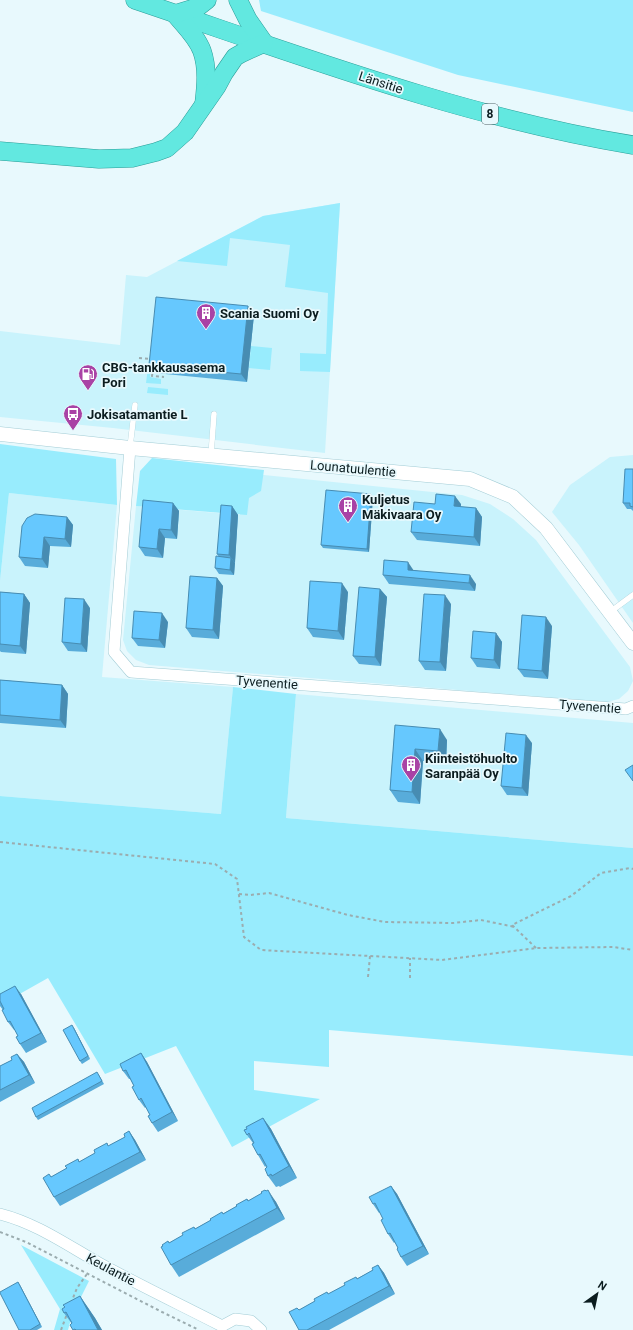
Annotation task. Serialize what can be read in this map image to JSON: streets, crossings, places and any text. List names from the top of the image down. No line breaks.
{"streets":{"highway":["Länsitie","8"],"street":["Lounatuulentie","Tyvenentie","Keulantie"]},"crossings":[["Lounatuulentie","Tyvenentie"]],"places":{"building":["Scania Suomi Oy","Kuljetus Mäkivaara Oy","Kiinteistöhuolto Saranpää Oy"],"fuel station":["CBG-tankkausasema Pori"],"bus stop":["Jokisatamantie L"]},"north":"top right"}
